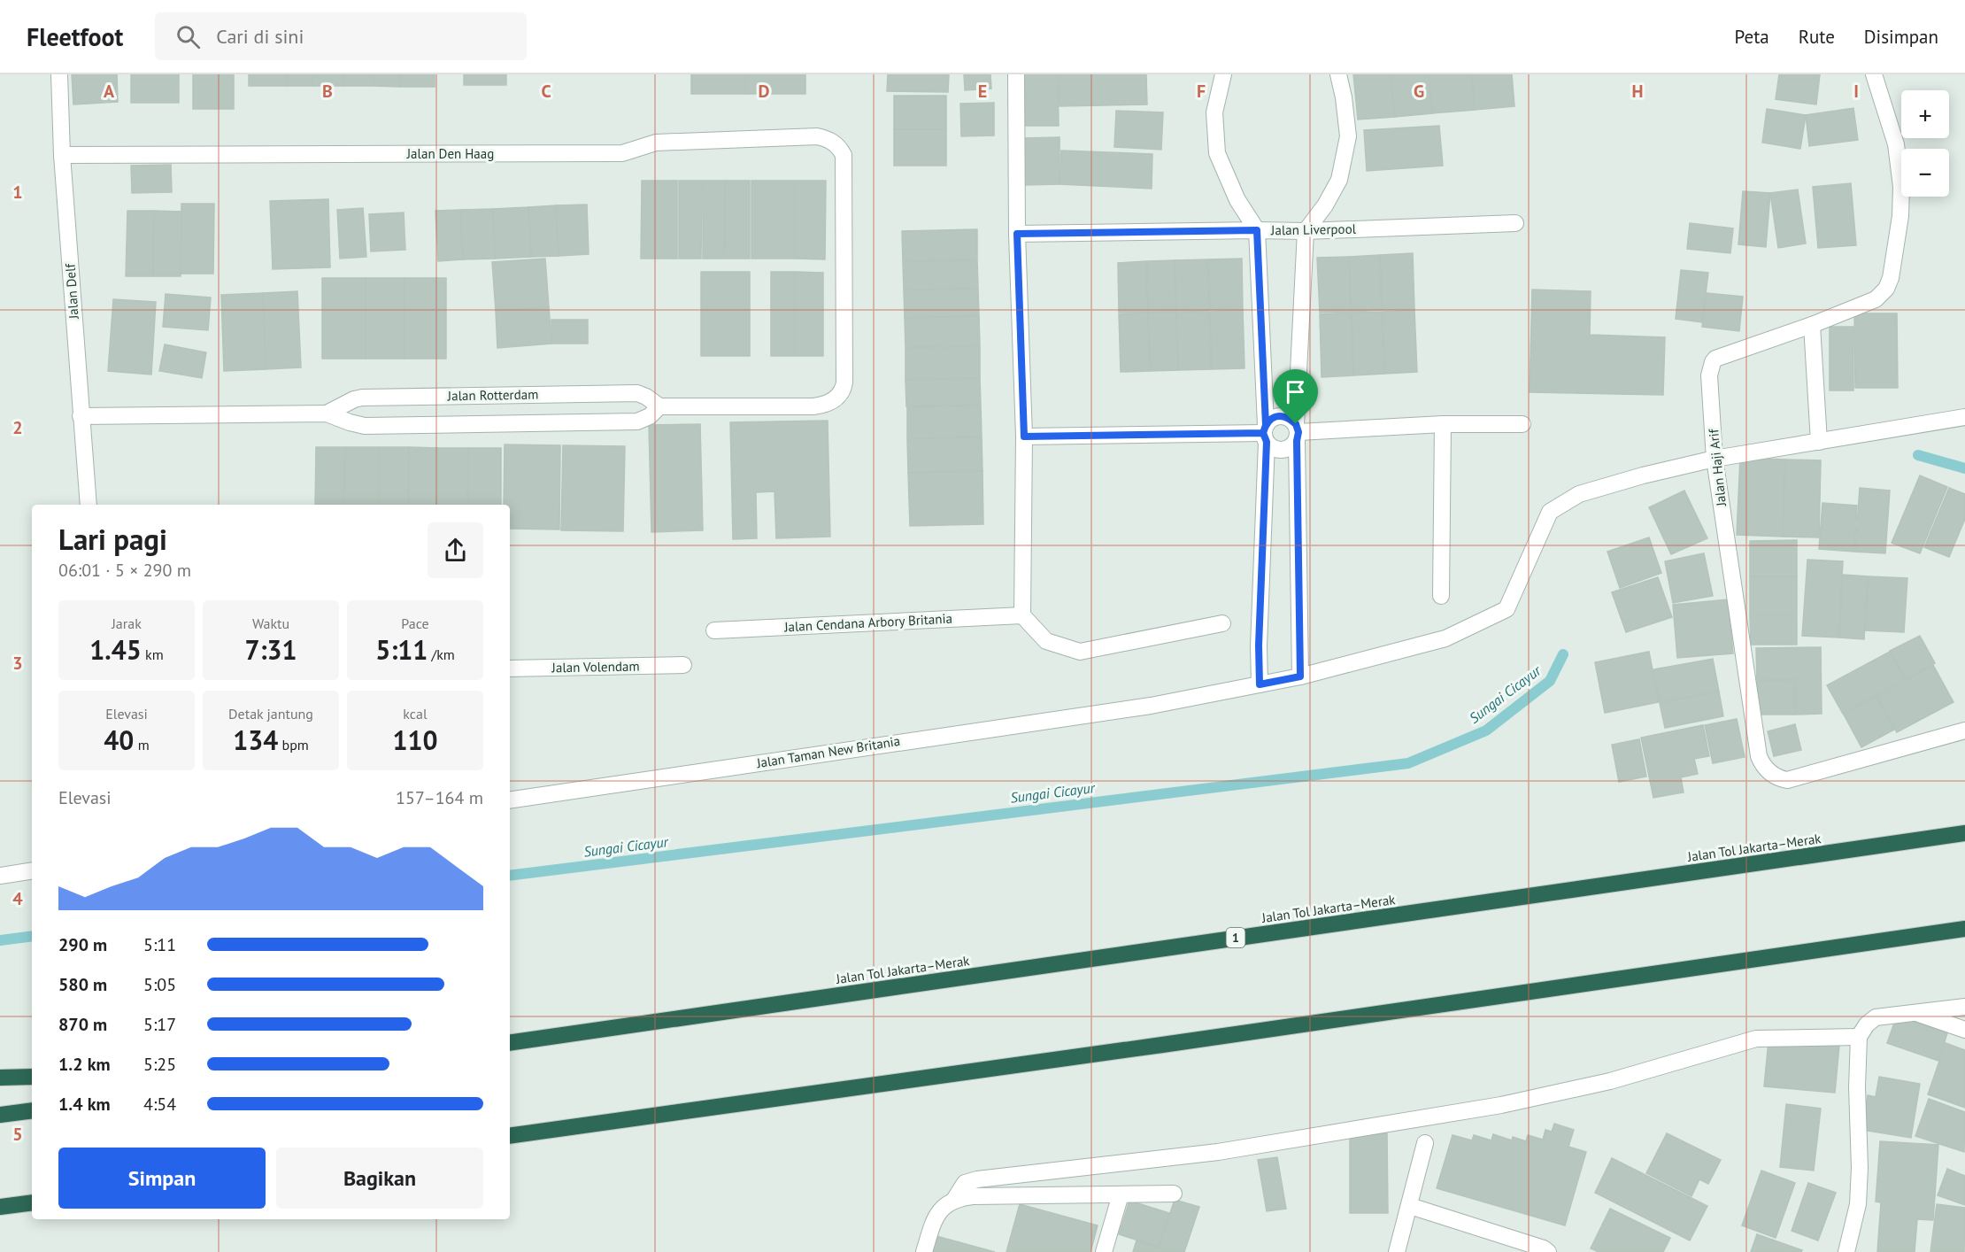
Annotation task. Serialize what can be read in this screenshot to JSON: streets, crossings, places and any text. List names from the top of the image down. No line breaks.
{"streets":{"highway":["Jalan Tol Jakarta–Merak","1"],"street":["Jalan Den Haag","Jalan Liverpool","Jalan Delf","Jalan Rotterdam","Jalan Haji Arif","Jalan Cendana Arbory Britania","Jalan Volendam","Jalan Taman New Britania"]},"crossings":[["Jalan Den Haag","Jalan Delf"],["Jalan Den Haag","Jalan Rotterdam"],["Jalan Delf","Jalan Rotterdam"],["Jalan Haji Arif","Jalan Taman New Britania"]],"water":["Sungai Cicayur"],"page":{"header":"Fleetfoot","search":"Cari di sini","nav":["Peta","Rute","Disimpan"],"map_buttons":["+","−"],"heading":["Lari pagi","06:01 · 5 × 290 m"],"stats":[["Jarak","1.45 km"],["Waktu","7:31"],["Pace","5:11 /km"],["Elevasi","40 m"],["Detak jantung","134 bpm"],["kcal","110"]],"chart":["Elevasi","157–164 m"],"list":[{"name":"290 m","note":"5:11"},{"name":"580 m","note":"5:05"},{"name":"870 m","note":"5:17"},{"name":"1.2 km","note":"5:25"},{"name":"1.4 km","note":"4:54"}],"buttons":["Simpan","Bagikan"]},"grid":{"columns":["A","B","C","D","E","F","G","H","I"],"rows":["1","2","3","4","5"]}}
